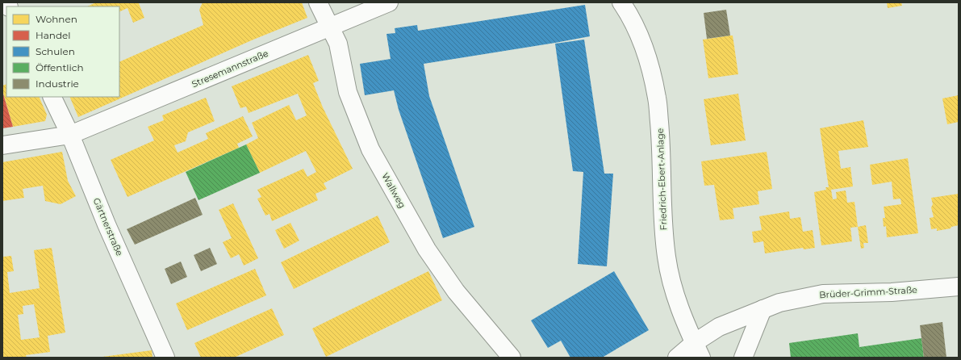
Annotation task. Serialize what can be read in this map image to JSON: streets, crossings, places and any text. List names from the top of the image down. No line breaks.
{"streets":{"street":["Stresemannstraße","Friedrich-Ebert-Anlage","Wallweg","Gärtnerstraße","Brüder-Grimm-Straße"]},"crossings":[["Stresemannstraße","Wallweg"],["Stresemannstraße","Gärtnerstraße"],["Friedrich-Ebert-Anlage","Brüder-Grimm-Straße"]],"legend":["Wohnen","Handel","Schulen","Öffentlich","Industrie"]}
